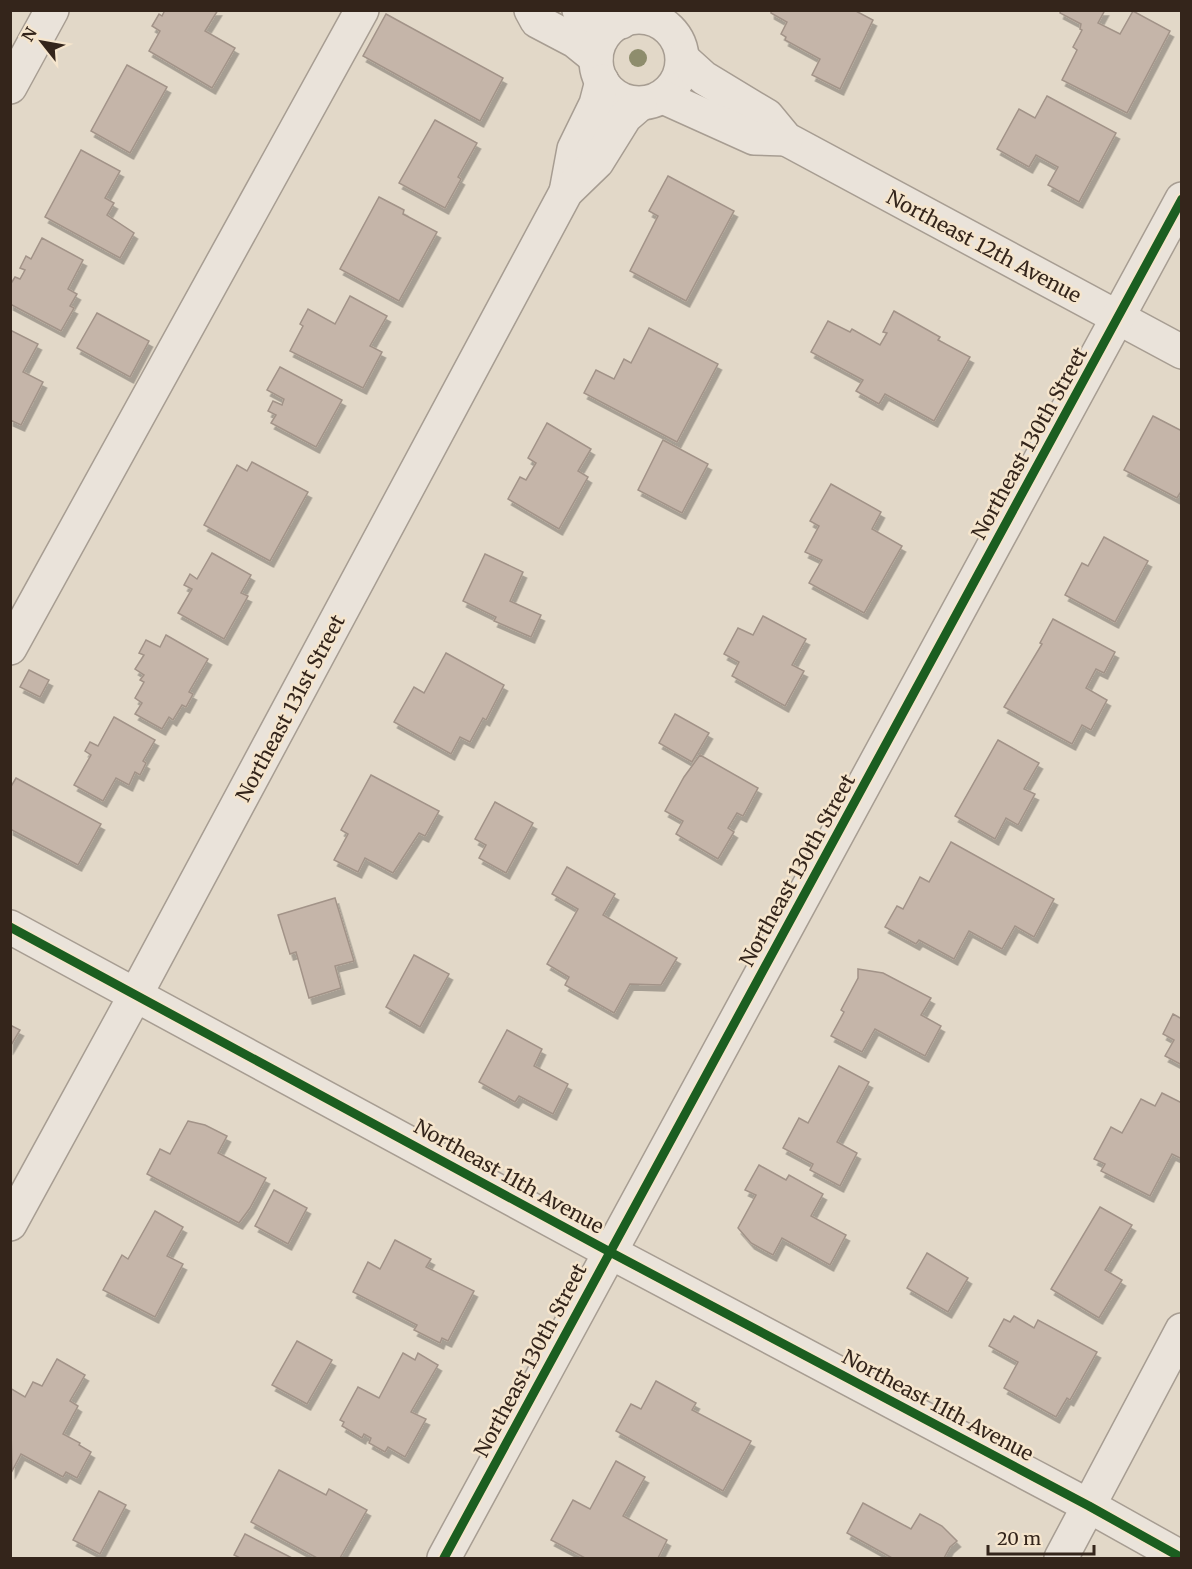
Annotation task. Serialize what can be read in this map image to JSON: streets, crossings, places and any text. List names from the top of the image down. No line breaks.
{"streets":{"street":["Northeast 12th Avenue","Northeast 130th Street","Northeast 131st Street","Northeast 11th Avenue"]},"crossings":[["Northeast 12th Avenue","Northeast 130th Street"],["Northeast 12th Avenue","Northeast 131st Street"],["Northeast 130th Street","Northeast 11th Avenue"],["Northeast 131st Street","Northeast 11th Avenue"]],"scale_bar":"20 m","north":"top left"}
